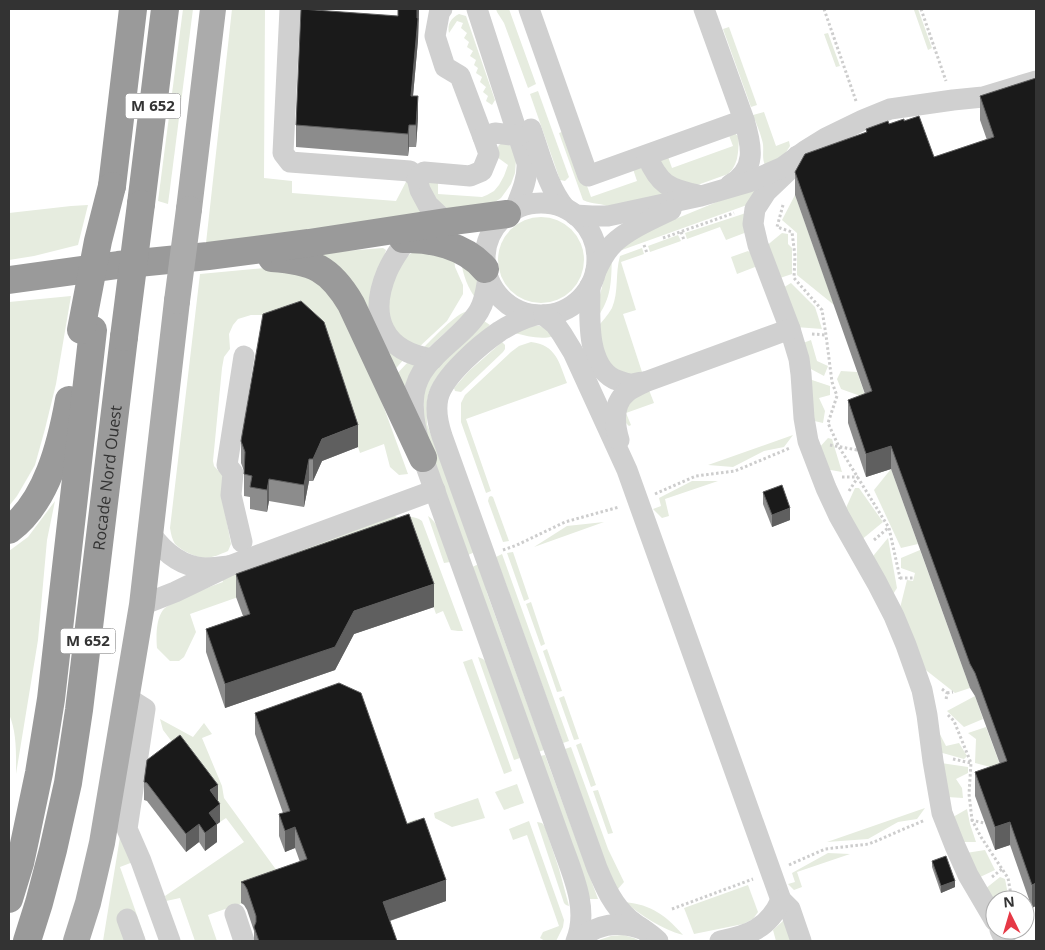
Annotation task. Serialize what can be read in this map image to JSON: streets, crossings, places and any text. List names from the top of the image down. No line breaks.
{"streets":{"highway":["M 652","Rocade Nord Ouest"]},"crossings":[["M 652","Rocade Nord Ouest"]],"north":"top"}
